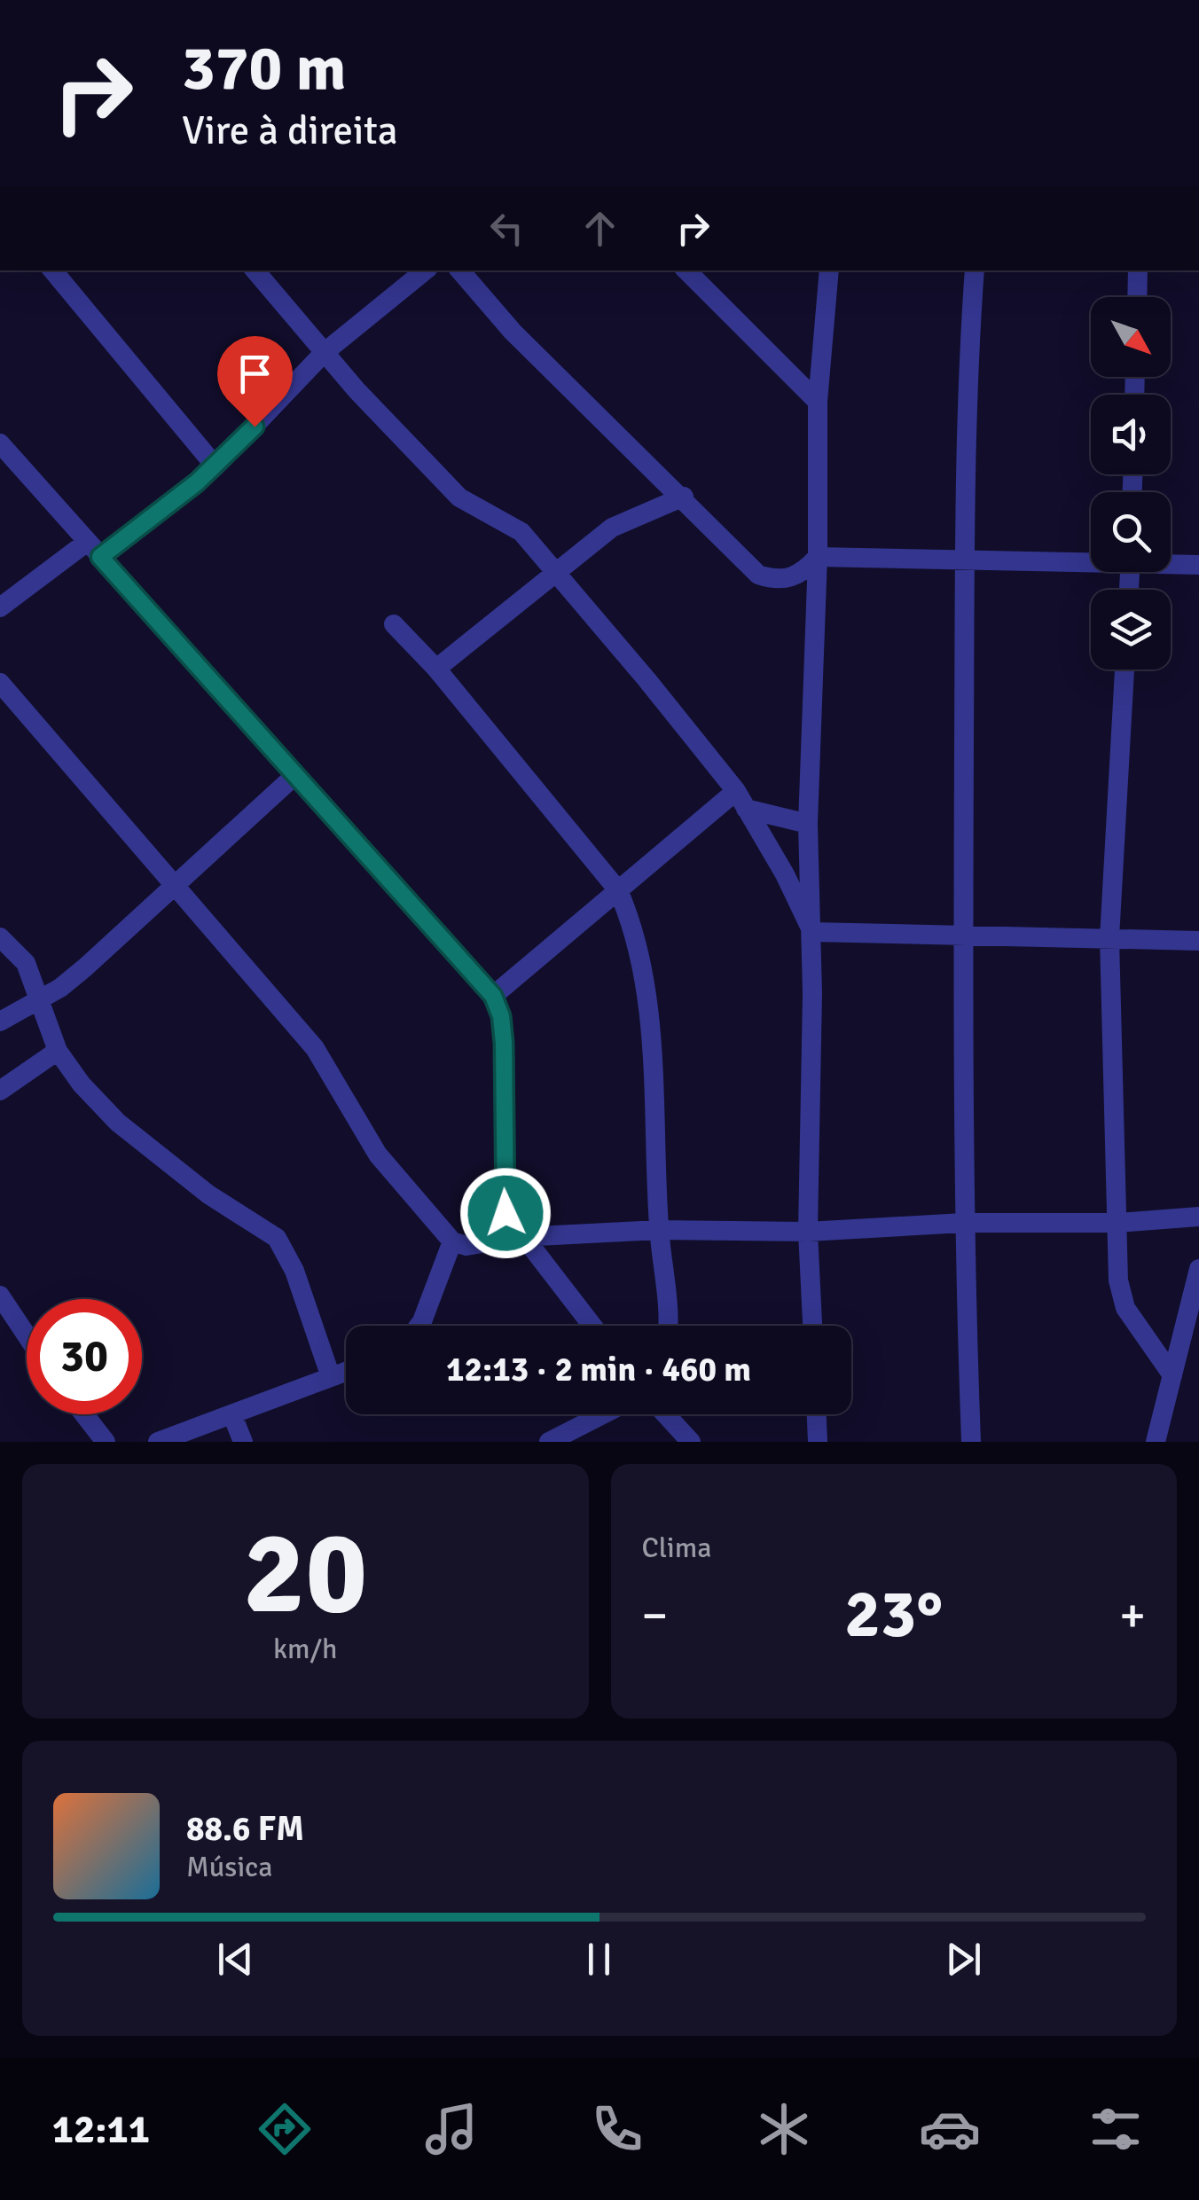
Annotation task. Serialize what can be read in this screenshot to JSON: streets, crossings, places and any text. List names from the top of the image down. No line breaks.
{"north":"bottom right","page":{"turn":["370 m","Vire à direita"],"limit":"30","trip":"12:13 · 2 min · 460 m","tile":[["20","km/h"],"Clima"],"heat":["−","23°","+"],"song":["88.6 FM","Música"],"tabs":"12:11"}}
